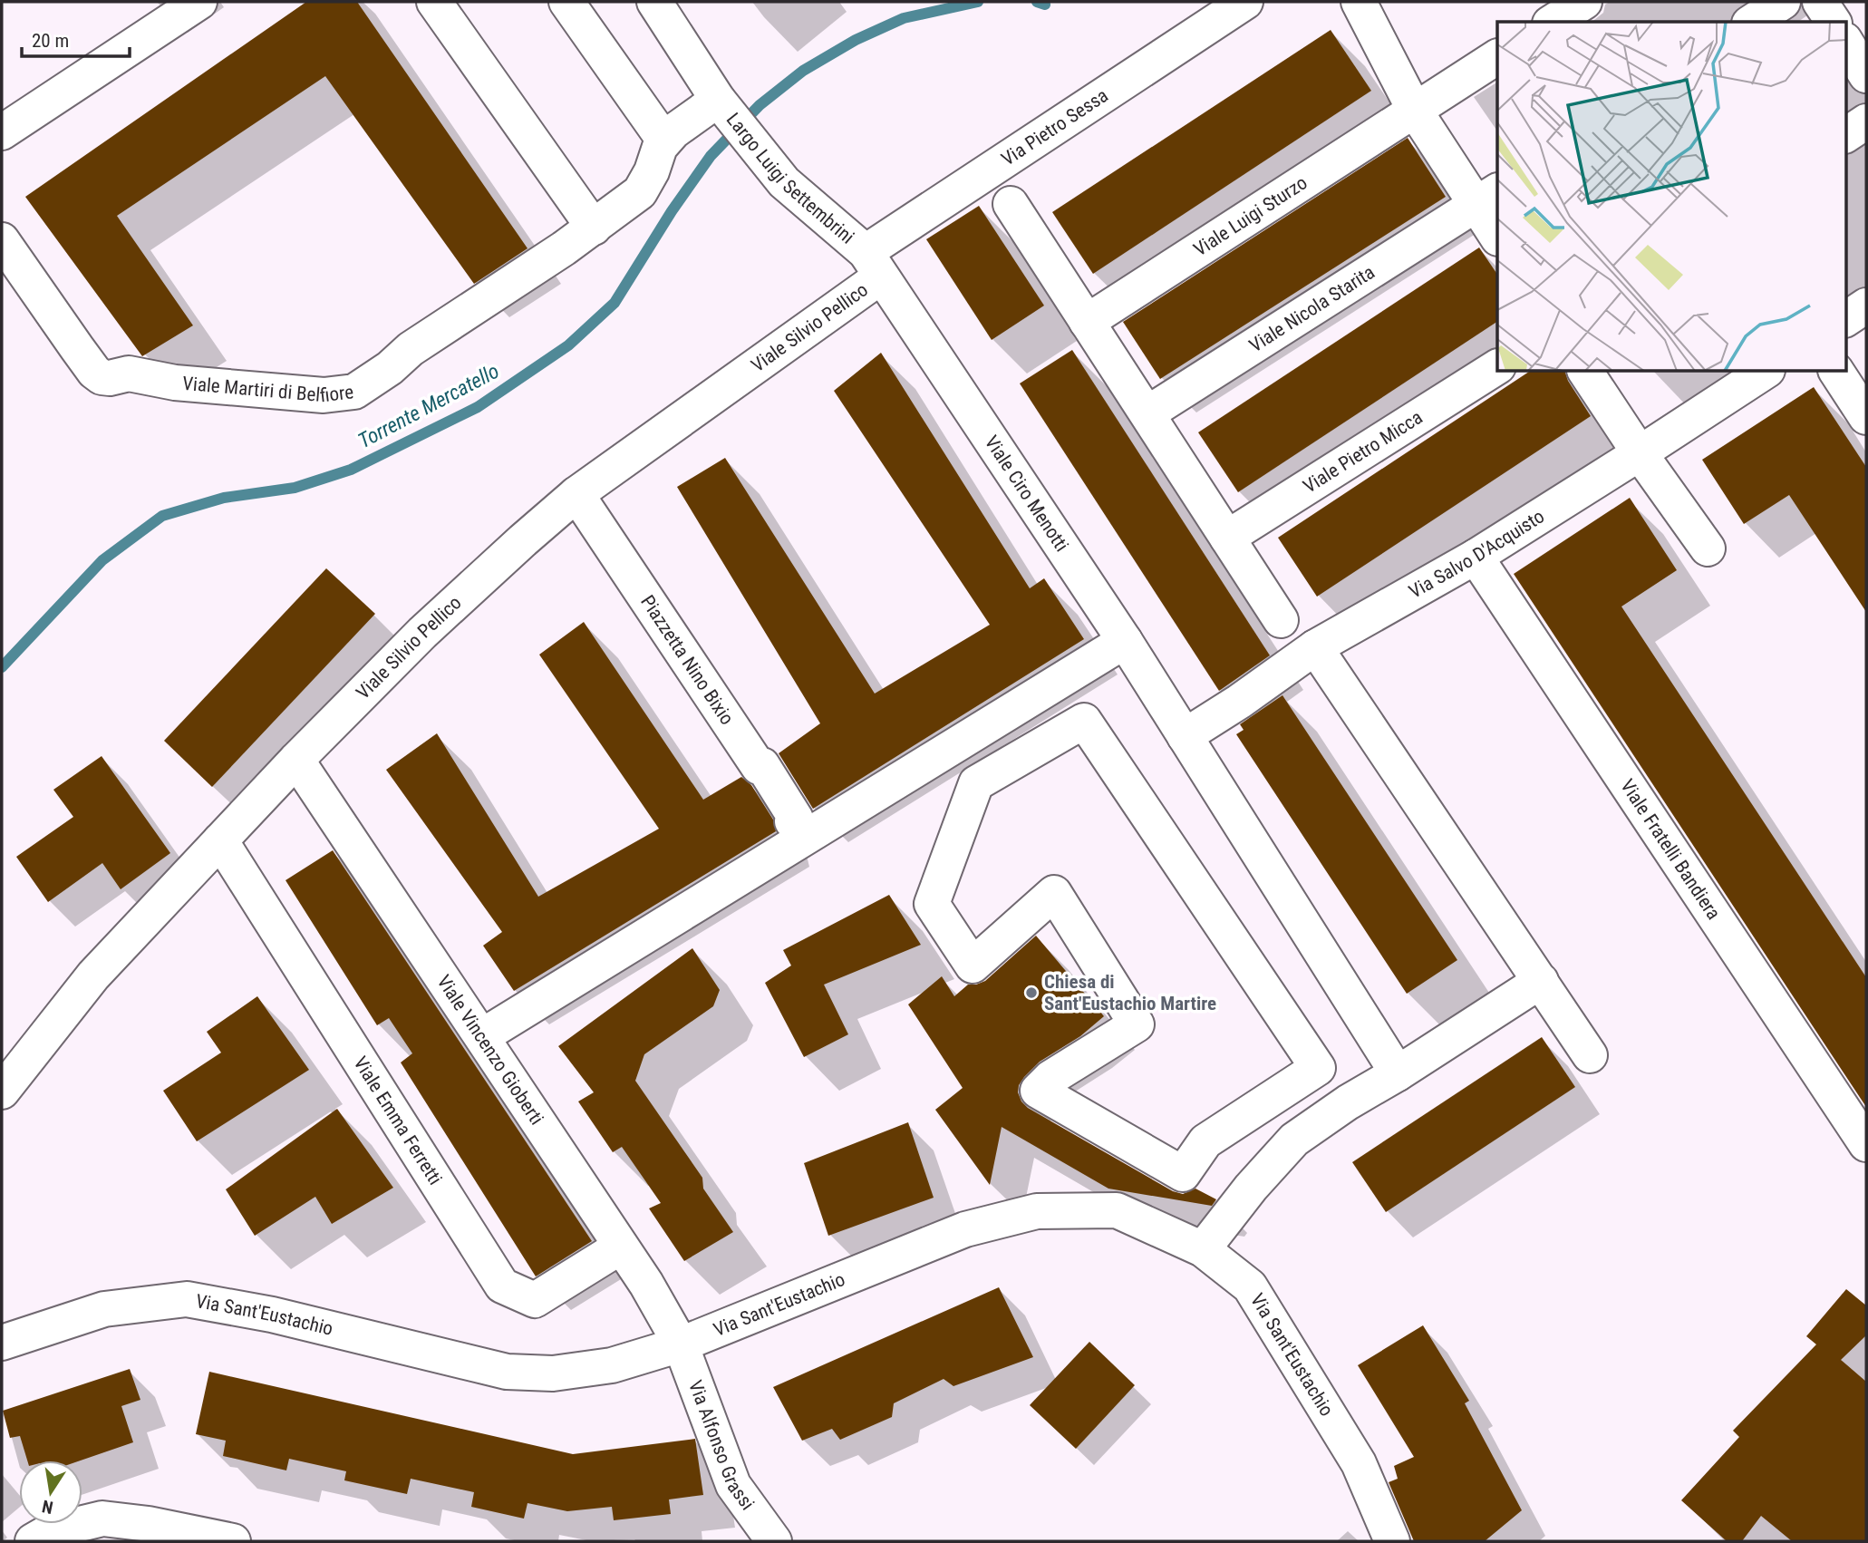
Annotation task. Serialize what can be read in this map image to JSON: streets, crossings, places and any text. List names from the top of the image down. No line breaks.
{"streets":{"street":["Via Pietro Sessa","Largo Luigi Settembrini","Viale Luigi Sturzo","Viale Nicola Starita","Viale Silvio Pellico","Viale Martiri di Belfiore","Viale Pietro Micca","Viale Ciro Menotti","Via Salvo D'Acquisto","Piazzetta Nino Bixio","Viale Fratelli Bandiera","Viale Vincenzo Gioberti","Viale Emma Ferretti","Via Sant'Eustachio","Via Alfonso Grassi"]},"crossings":[["Via Pietro Sessa","Largo Luigi Settembrini"],["Via Pietro Sessa","Viale Silvio Pellico"],["Via Pietro Sessa","Viale Ciro Menotti"],["Largo Luigi Settembrini","Viale Silvio Pellico"],["Largo Luigi Settembrini","Viale Martiri di Belfiore"],["Largo Luigi Settembrini","Viale Ciro Menotti"],["Viale Silvio Pellico","Viale Ciro Menotti"],["Viale Silvio Pellico","Piazzetta Nino Bixio"],["Viale Silvio Pellico","Viale Vincenzo Gioberti"],["Viale Silvio Pellico","Viale Emma Ferretti"],["Viale Ciro Menotti","Via Salvo D'Acquisto"],["Via Salvo D'Acquisto","Viale Fratelli Bandiera"],["Viale Vincenzo Gioberti","Viale Emma Ferretti"],["Viale Vincenzo Gioberti","Via Sant'Eustachio"],["Viale Vincenzo Gioberti","Via Alfonso Grassi"],["Via Sant'Eustachio","Via Alfonso Grassi"]],"water":["Torrente Mercatello"],"places":["Chiesa di Sant'Eustachio Martire"],"scale_bar":"20 m","north":"bottom"}
